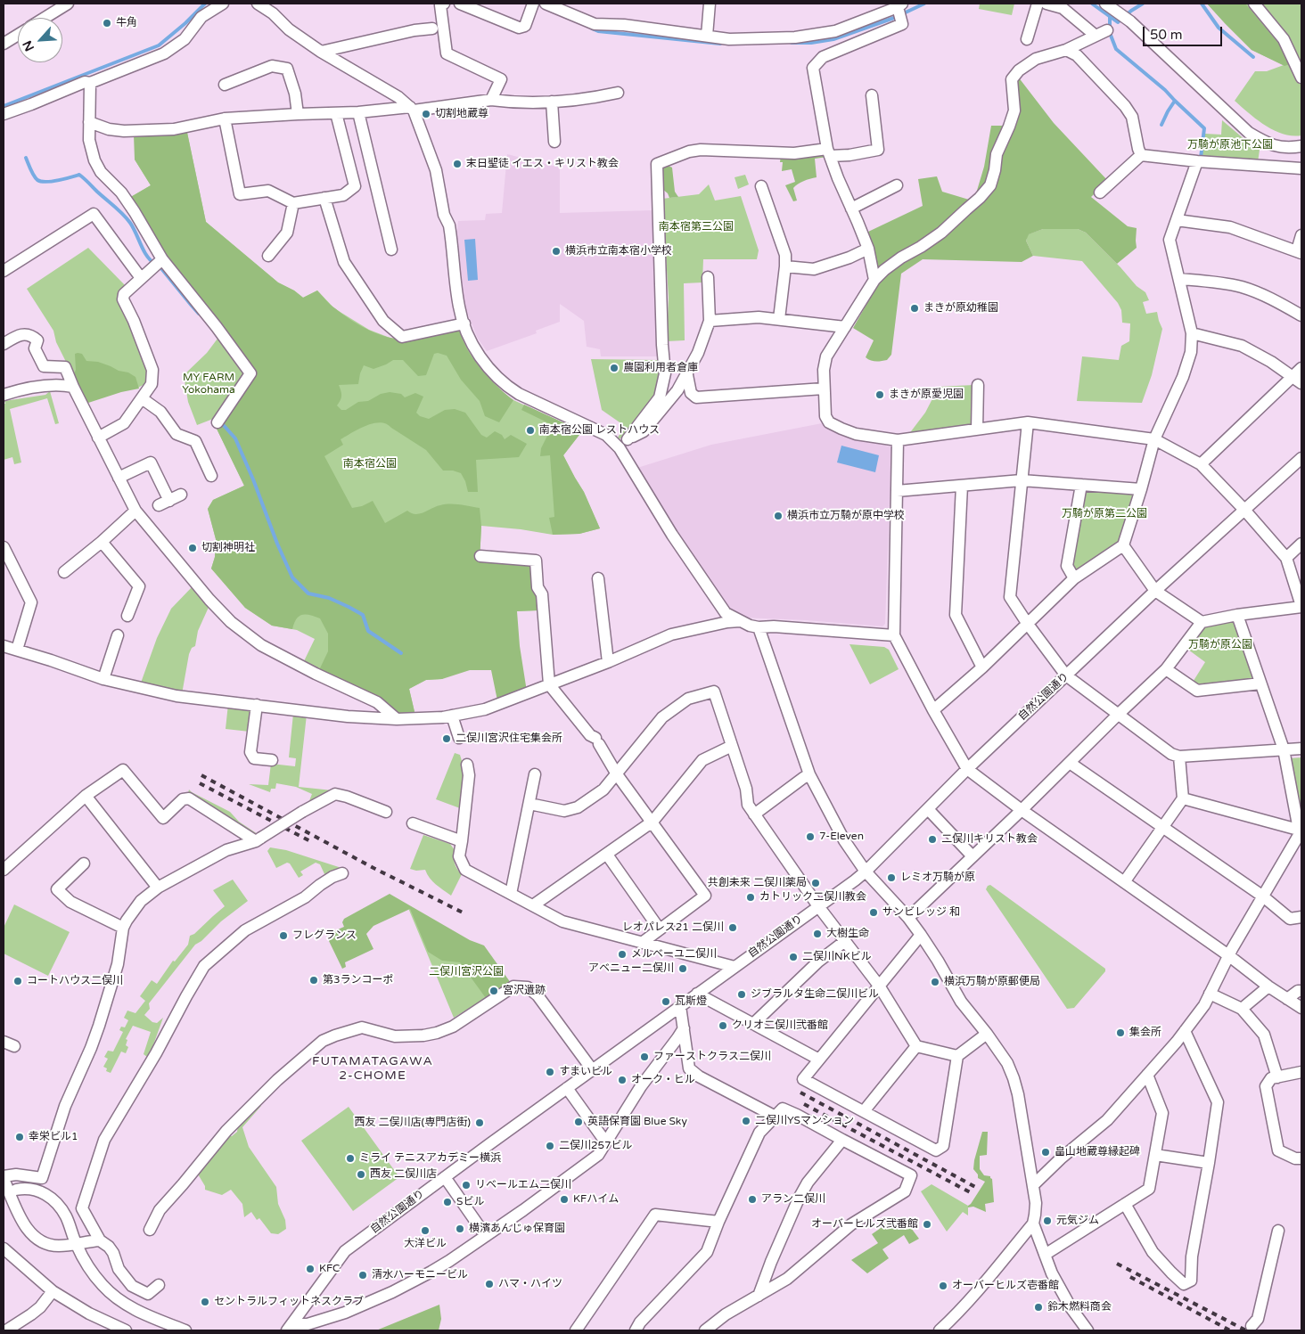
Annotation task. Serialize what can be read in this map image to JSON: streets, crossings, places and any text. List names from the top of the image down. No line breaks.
{"streets":{"street":["自然公園通り"]},"districts":["FUTAMATAGAWA 2-CHOME"],"parks":["万騎が原池下公園","南本宿第三公園","MY FARM Yokohama","南本宿公園","万騎が原第二公園","万騎が原公園","二俣川宮沢公園"],"places":["牛角","切割地蔵尊","末日聖徒 イエス・キリスト教会","横浜市立南本宿小学校","まきが原幼稚園","農園利用者倉庫","まきが原愛児園","南本宿公園 レストハウス","横浜市立万騎が原中学校","切割神明社","二俣川宮沢住宅集会所","7-Eleven","二俣川キリスト教会","レミオ万騎が原","共創未来 二俣川薬局","カトリック二俣川教会","サンビレッジ 和","レオパレス21 二俣川","大樹生命","フレグランス","メルベーユ二俣川","二俣川NKビル","アベニュー二俣川","第3ランコーポ","コートハウス二俣川","横浜万騎が原郵便局","宮沢遺跡","ジブラルタ生命二俣川ビル","瓦斯燈","クリオ二俣川弐番館","集会所","ファーストクラス二俣川","すまいビル","オーク・ヒル","二俣川YSマンション","英語保育園 Blue Sky","西友 二俣川店(専門店街)","幸栄ビル1","二俣川257ビル","畠山地蔵尊縁起碑","ミライ テニスアカデミー横浜","西友 二俣川店","リベールエム二俣川","KFハイム","アラン二俣川","Sビル","元気ジム","オーバーヒルズ弐番館","横濱あんじゅ保育園","大洋ビル","KFC","清水ハーモニービル","ハマ・ハイツ","オーバーヒルズ壱番館","セントラルフィットネスクラブ","鈴木燃料商会"],"scale_bar":"50 m","north":"bottom left"}
